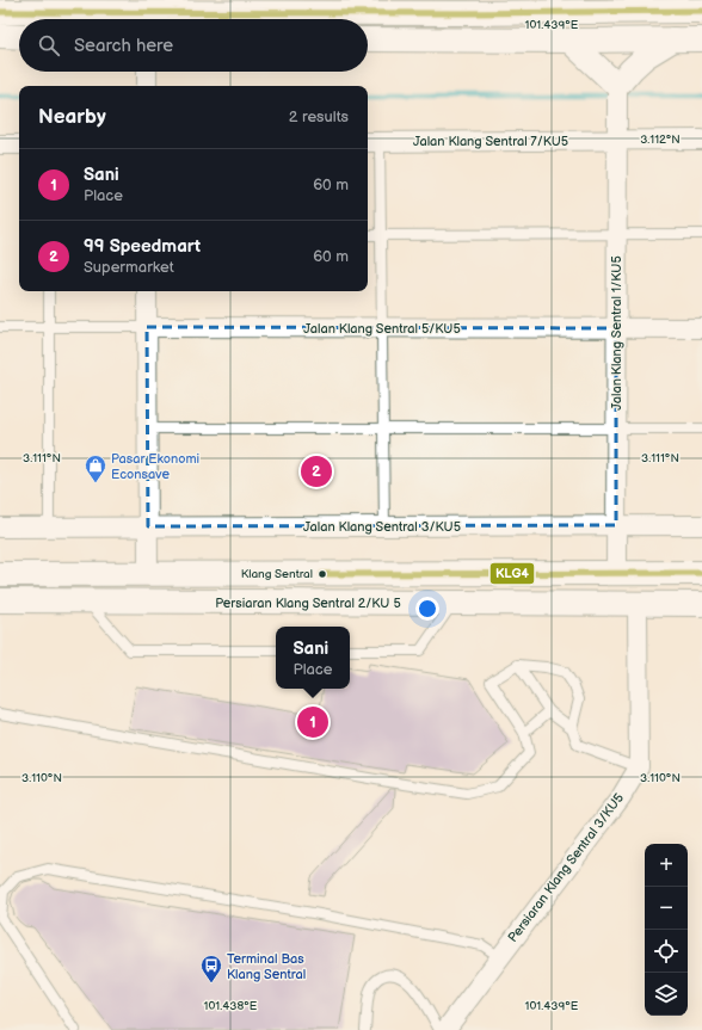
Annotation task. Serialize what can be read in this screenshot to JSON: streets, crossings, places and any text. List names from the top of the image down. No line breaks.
{"streets":{"street":["Jalan Klang Sentral 7/KU5","Jalan Klang Sentral 5/KU5","Jalan Klang Sentral 1/KU5","Jalan Klang Sentral 3/KU5","Persiaran Klang Sentral 2/KU 5","Persiaran Klang Sentral 3/KU5"]},"crossings":[["Jalan Klang Sentral 7/KU5","Jalan Klang Sentral 1/KU5"],["Jalan Klang Sentral 5/KU5","Jalan Klang Sentral 1/KU5"],["Jalan Klang Sentral 1/KU5","Jalan Klang Sentral 3/KU5"]],"places":{"shop":["Pasar Ekonomi Econsave"],"other":["Klang Sentral"],"bus stop":["Terminal Bas Klang Sentral"]},"lines":["transit line KLG4"],"page":{"search":"Search here","heading":["Nearby","2 results"],"list":[{"mark":"1","name":"Sani","note":"Place","value":"60 m"},{"mark":"2","name":"99 Speedmart","note":"Supermarket","value":"60 m"}],"pins":["2","1"],"popup":["Sani","Place"],"map_buttons":["+","−"]},"coordinates":["101.439°E","3.112°N","3.111°N","3.110°N","101.438°E"]}
